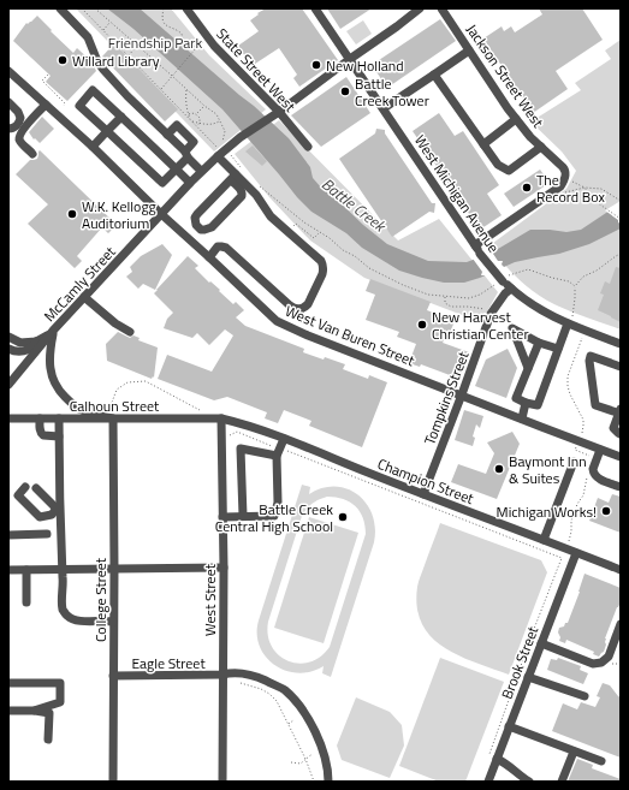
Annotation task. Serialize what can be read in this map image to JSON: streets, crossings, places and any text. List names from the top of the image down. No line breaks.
{"streets":{"street":["State Street West","Jackson Street West","West Michigan Avenue","McCamly Street","West Van Buren Street","Tompkins Street","Calhoun Street","Champion Street","College Street","West Street","Eagle Street","Brook Street"]},"crossings":[["State Street West","McCamly Street"],["West Michigan Avenue","McCamly Street"],["West Michigan Avenue","Tompkins Street"],["McCamly Street","West Van Buren Street"],["West Van Buren Street","Tompkins Street"],["Tompkins Street","Champion Street"],["Calhoun Street","Champion Street"],["Calhoun Street","College Street"],["Calhoun Street","West Street"],["Champion Street","West Street"],["Champion Street","Brook Street"],["College Street","Eagle Street"],["West Street","Eagle Street"]],"water":["Battle Creek"],"parks":["Friendship Park"],"places":["Willard Library","New Holland","Battle Creek Tower","The Record Box","W.K. Kellogg Auditorium","New Harvest Christian Center","Baymont Inn & Suites","Michigan Works!","Battle Creek Central High School"]}
